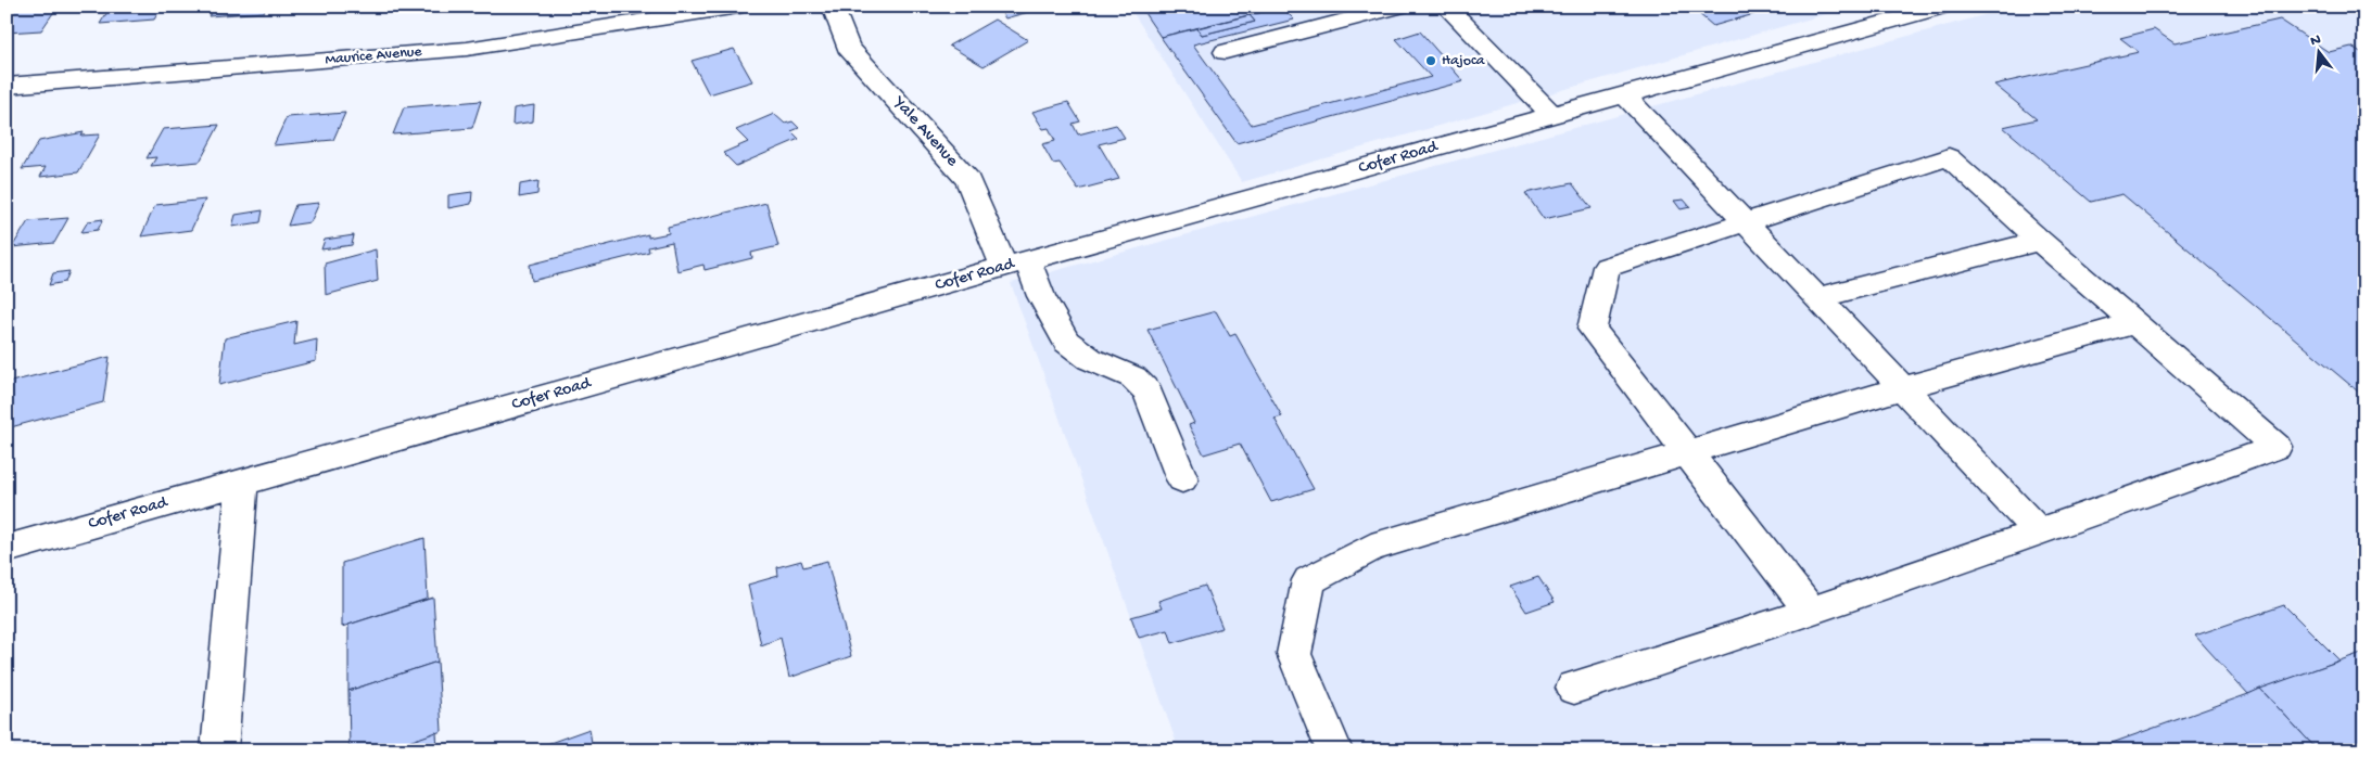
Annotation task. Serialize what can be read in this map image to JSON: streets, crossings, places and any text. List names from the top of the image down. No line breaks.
{"streets":{"street":["Maurice Avenue","Yale Avenue","Cofer Road"]},"crossings":[["Yale Avenue","Cofer Road"]],"places":["Hajoca"],"north":"top"}
